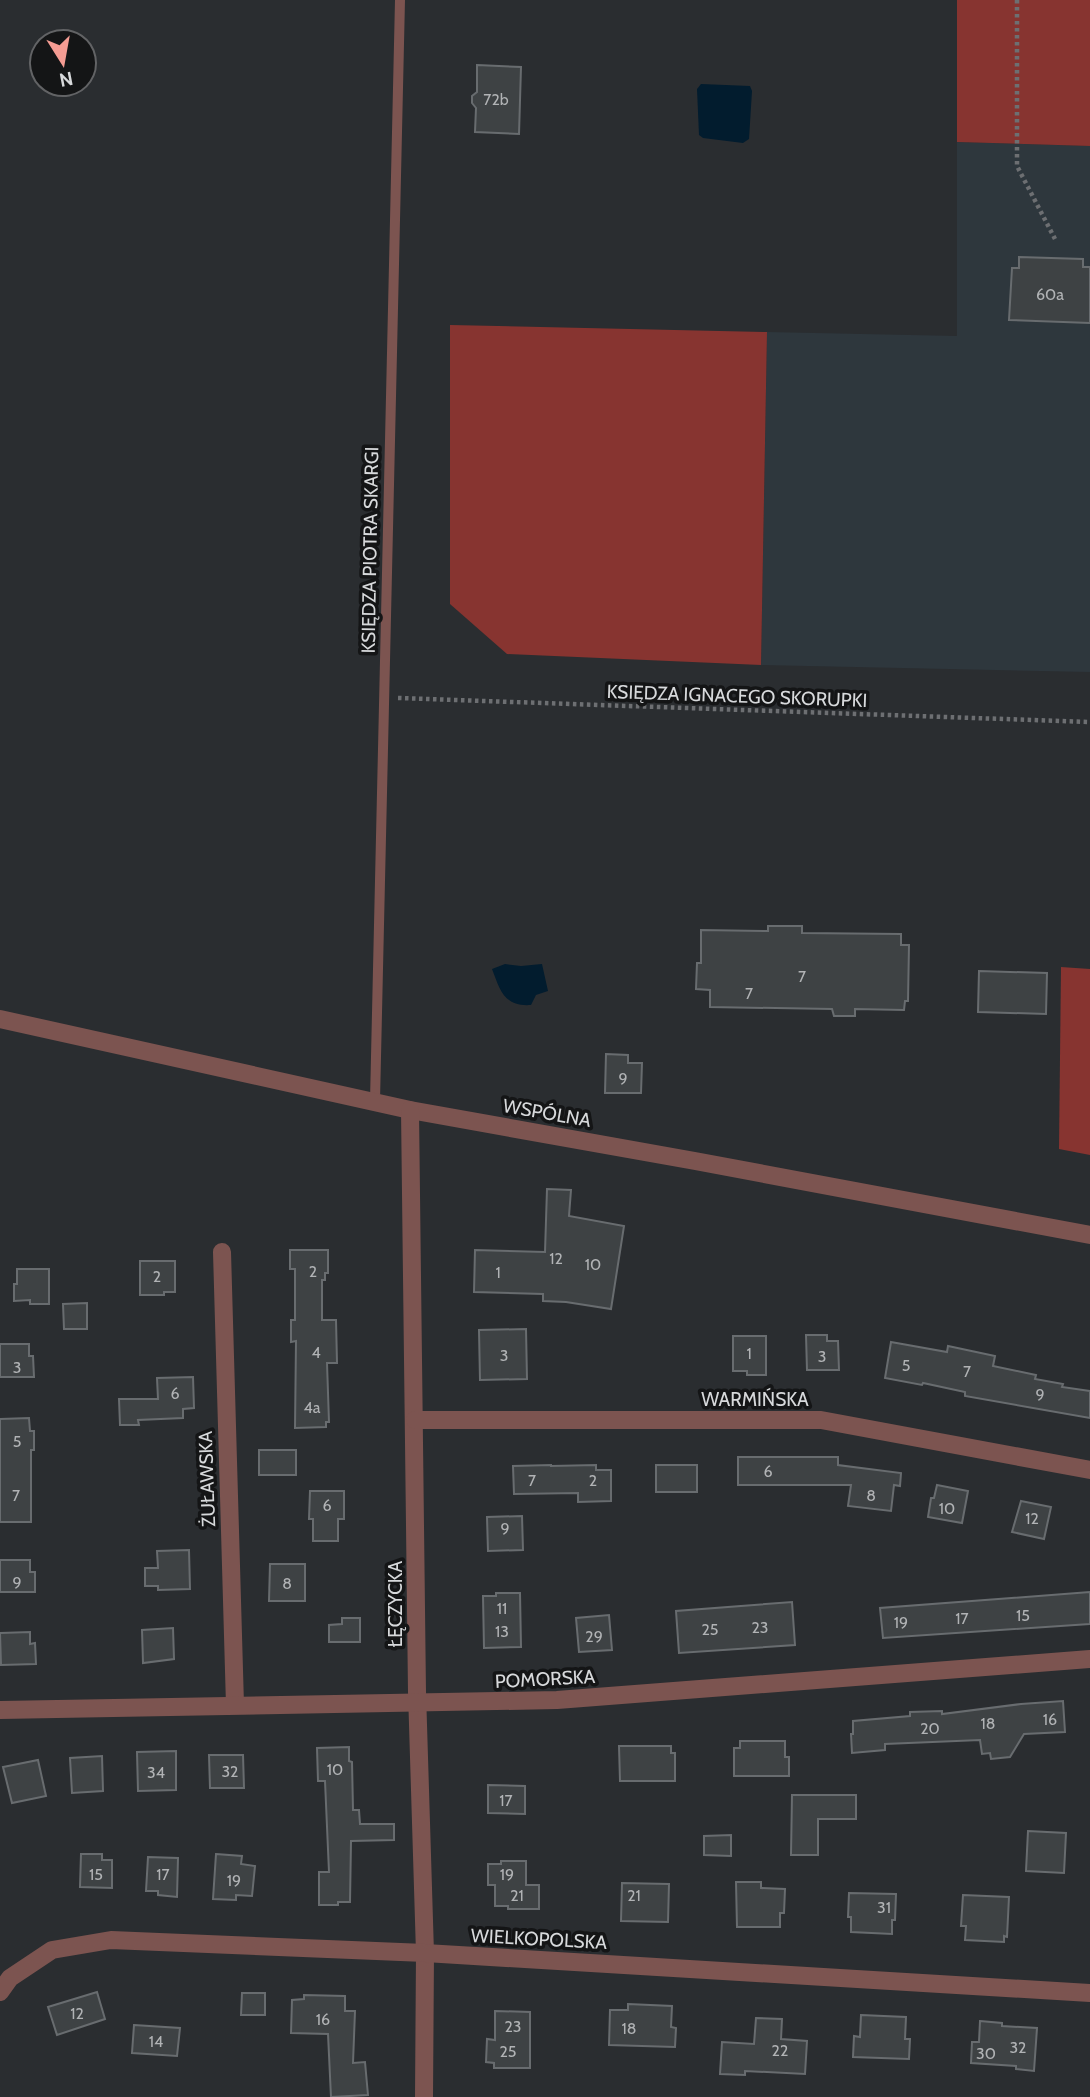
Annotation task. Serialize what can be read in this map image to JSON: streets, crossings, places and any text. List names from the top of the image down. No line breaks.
{"streets":{"street":["WSPÓLNA","WARMIŃSKA","ŻUŁAWSKA","ŁĘCZYCKA","POMORSKA","WIELKOPOLSKA"],"lane":["KSIĘDZA PIOTRA SKARGI"],"path":["KSIĘDZA IGNACEGO SKORUPKI"]},"crossings":[["KSIĘDZA PIOTRA SKARGI","KSIĘDZA IGNACEGO SKORUPKI"],["KSIĘDZA PIOTRA SKARGI","WSPÓLNA"],["WSPÓLNA","ŁĘCZYCKA"],["WARMIŃSKA","ŁĘCZYCKA"],["ŻUŁAWSKA","POMORSKA"],["ŁĘCZYCKA","POMORSKA"],["ŁĘCZYCKA","WIELKOPOLSKA"]],"house_numbers":["72b","60a","7","7","9","12","10","2","1","2","4","1","3","3","5","3","7","6","9","4a","5","6","7","2","7","8","6","10","12","9","9","8","11","15","17","19","23","25","13","29","16","18","20","10","32","34","17","15","17","19","19","21","21","31","12","16","23","18","14","32","22","25","30"],"north":"bottom"}
